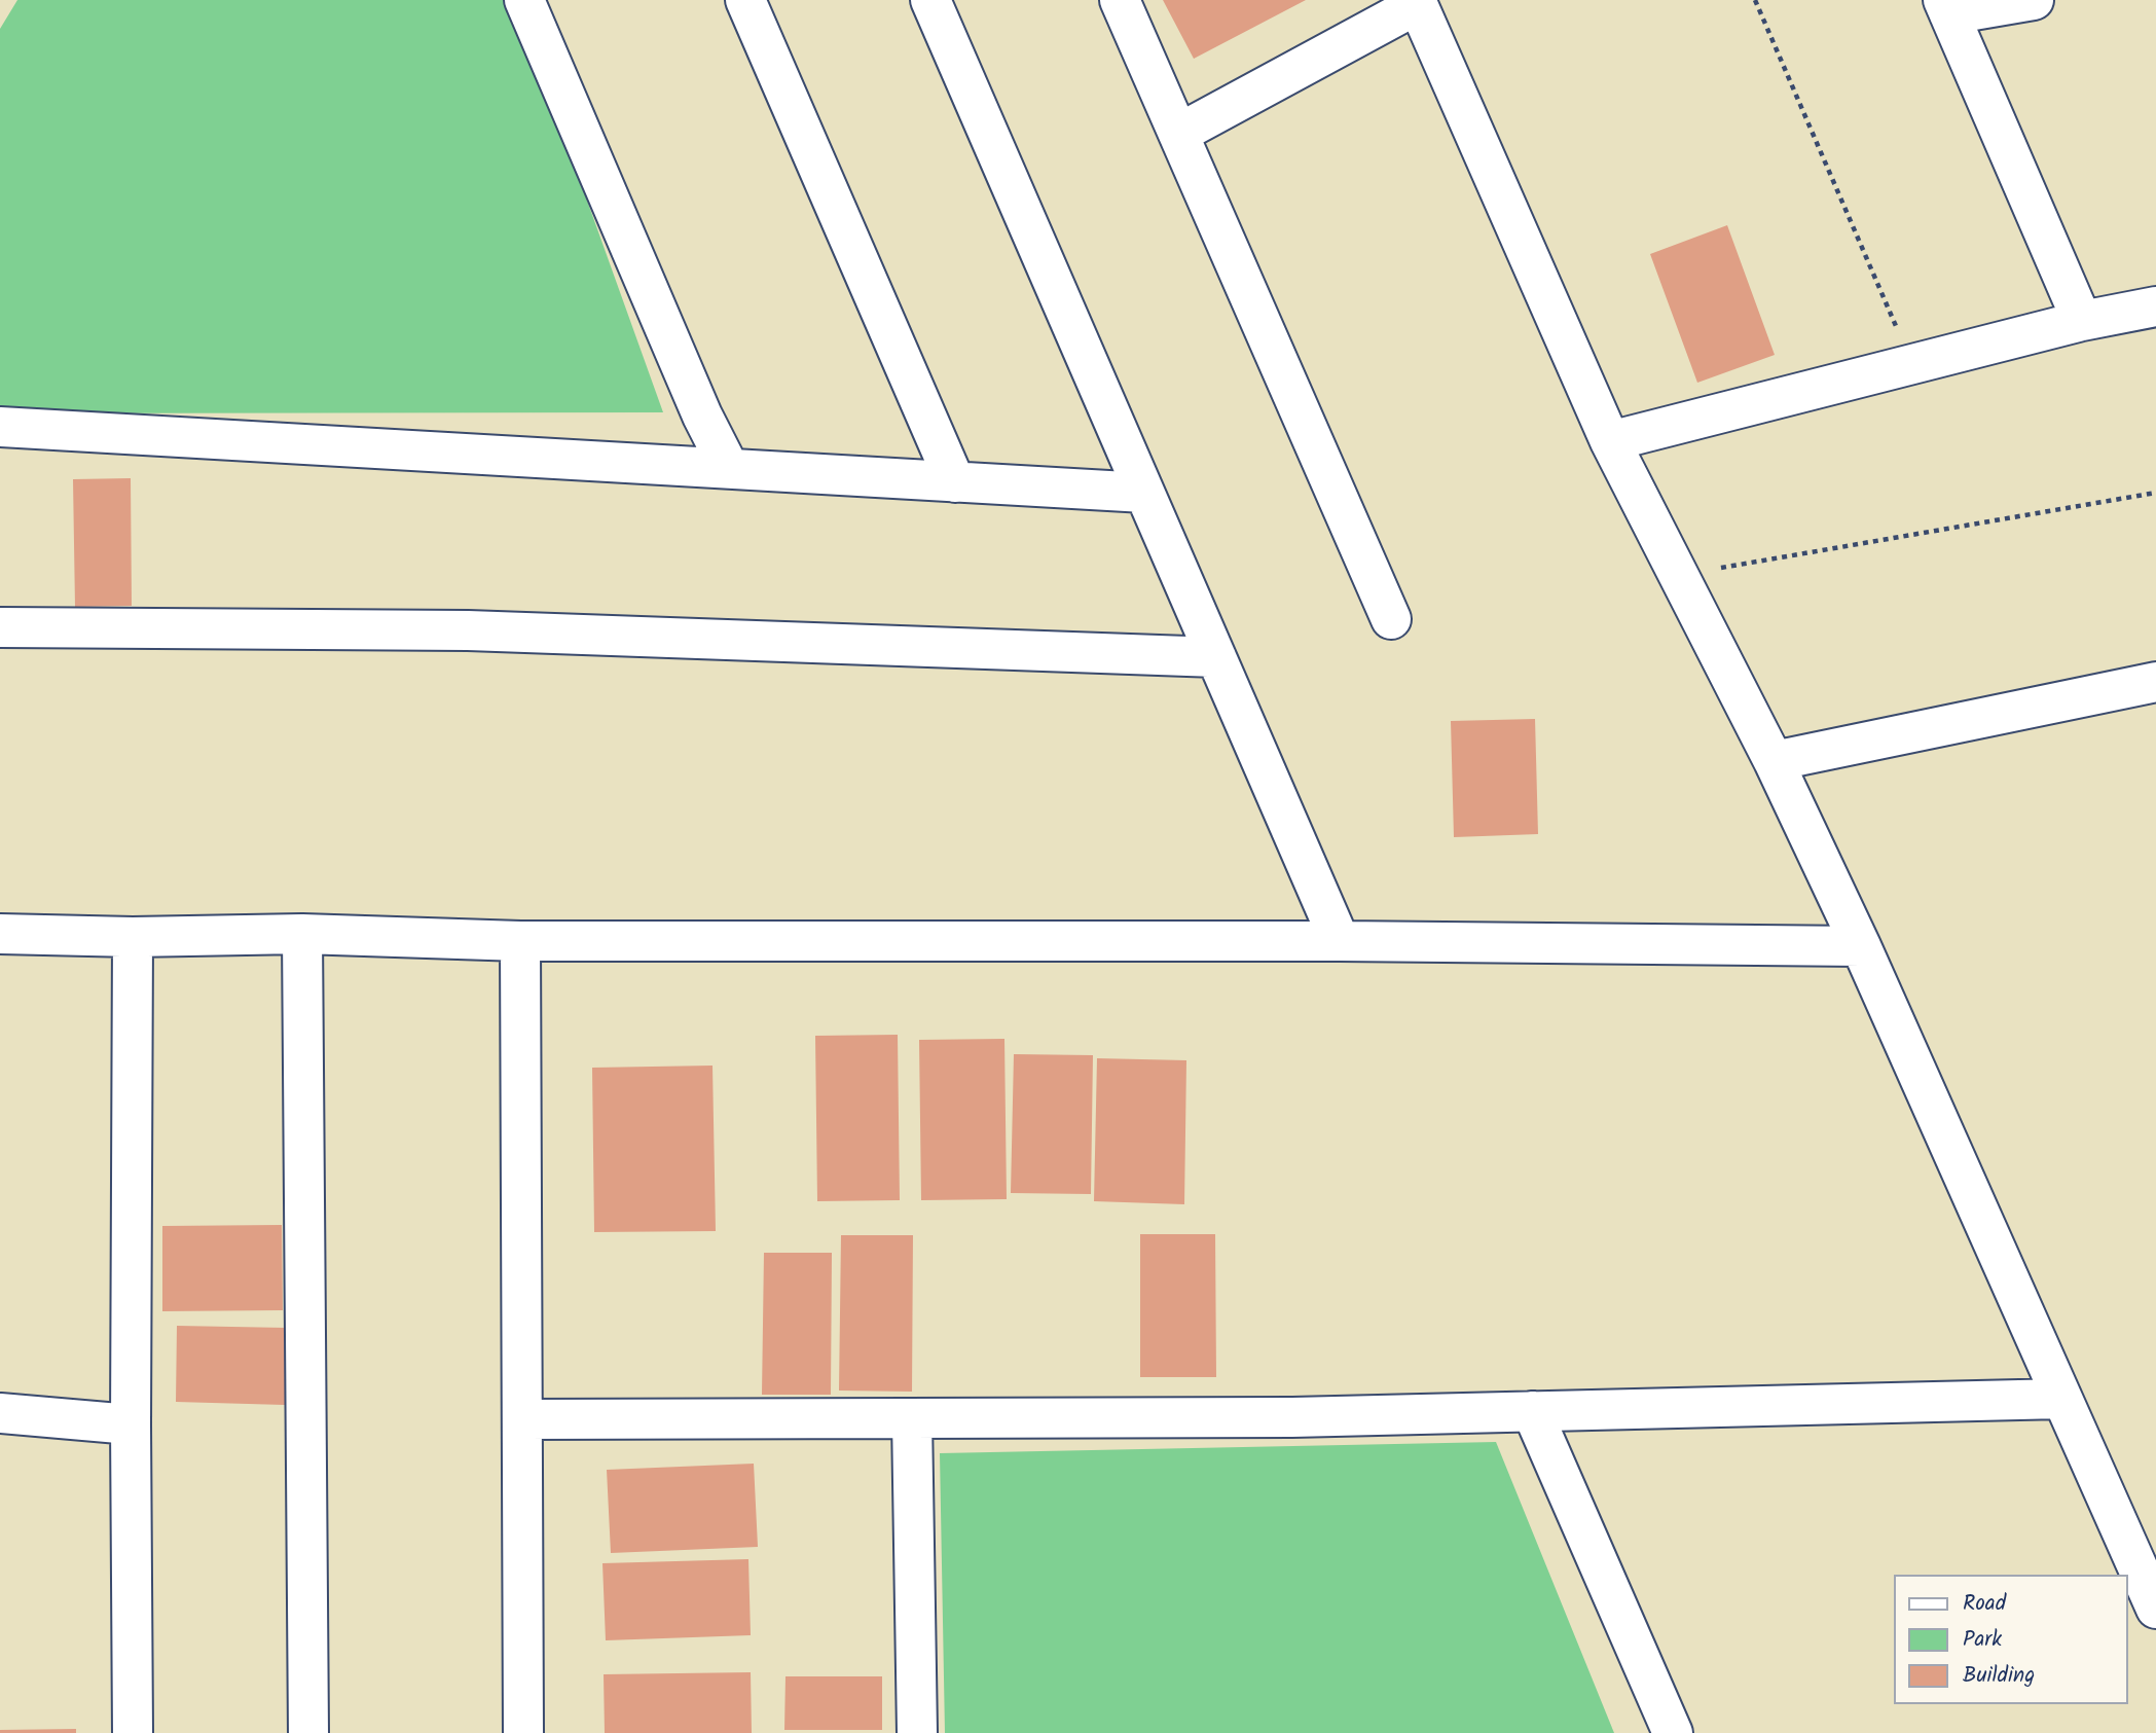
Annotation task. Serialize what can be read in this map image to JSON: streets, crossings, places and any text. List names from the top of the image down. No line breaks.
{"legend":["Road","Park","Building"]}
